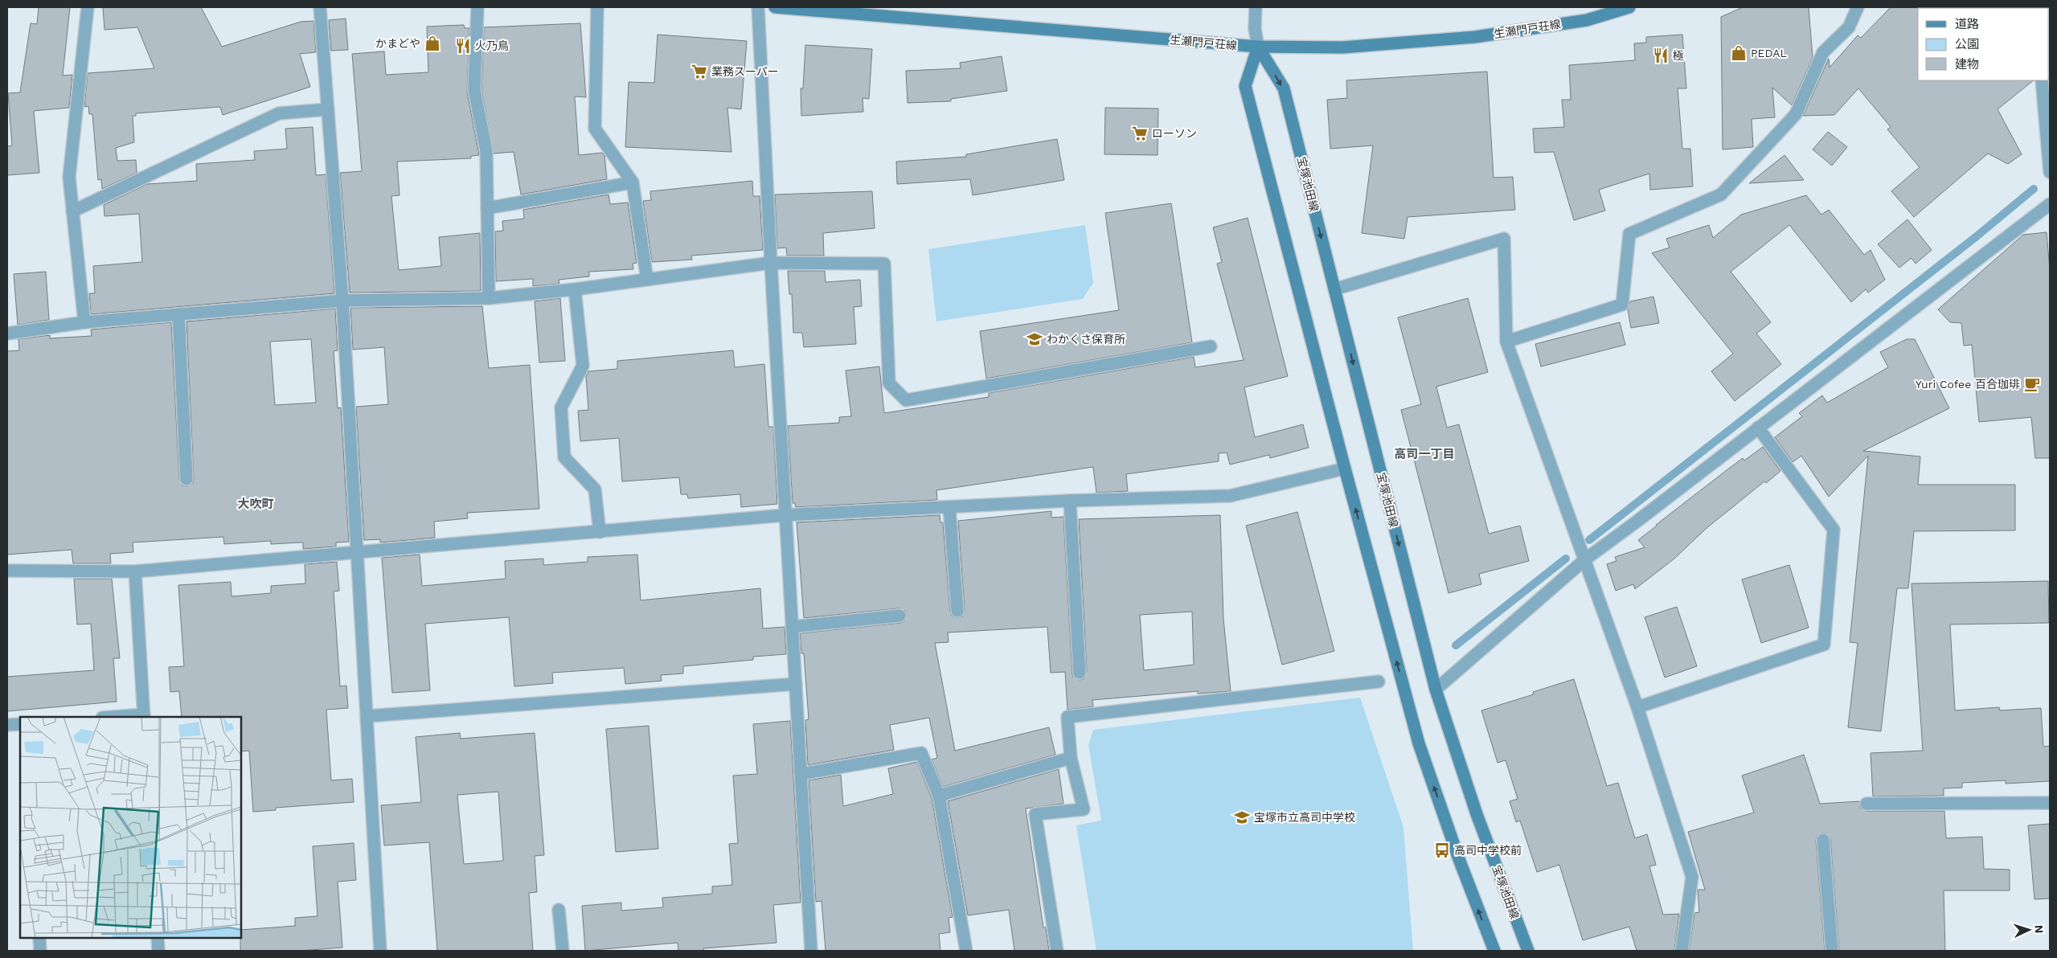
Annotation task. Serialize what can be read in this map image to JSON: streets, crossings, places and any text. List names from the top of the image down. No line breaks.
{"streets":{"street":["生瀬門戸荘線","宝塚池田線"]},"crossings":[["生瀬門戸荘線","宝塚池田線"]],"districts":["高司一丁目","大吹町"],"places":{"shop":["かまどや","PEDAL"],"restaurant":["火乃鳥","極"],"supermarket":["業務スーパー","ローソン"],"school or university":["わかくさ保育所","宝塚市立高司中学校"],"cafe":["Yuri Cofee 百合珈琲"],"bus stop":["高司中学校前"]},"legend":["道路","公園","建物"],"north":"right"}
